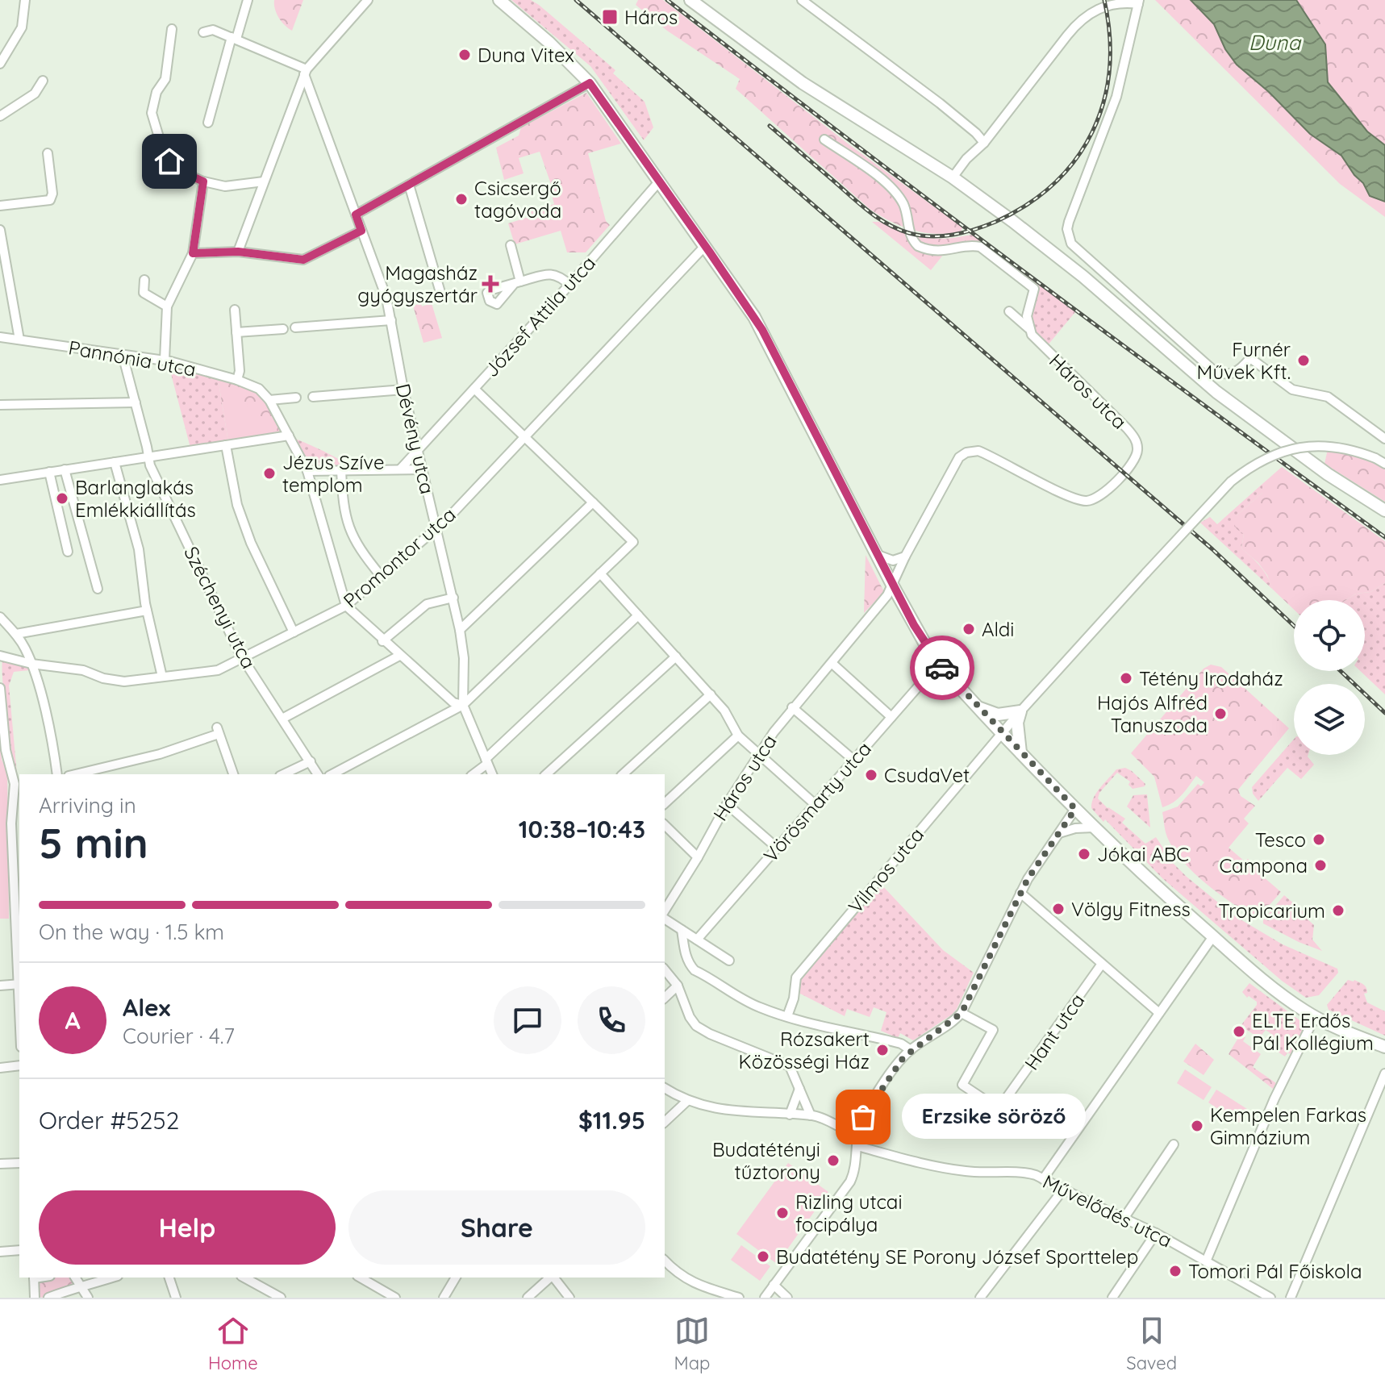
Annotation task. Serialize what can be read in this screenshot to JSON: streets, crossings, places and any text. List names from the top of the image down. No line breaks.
{"streets":{"street":["József Attila utca","Pannónia utca","Háros utca","Dévény utca","Promontor utca","Széchenyi utca","Vörösmarty utca","Vilmos utca","Hant utca","Művelődés utca"]},"crossings":[["József Attila utca","Dévény utca"],["Pannónia utca","Dévény utca"],["Pannónia utca","Promontor utca"],["Pannónia utca","Széchenyi utca"],["Dévény utca","Promontor utca"],["Promontor utca","Széchenyi utca"]],"water":["Duna"],"places":{"transit":["Háros"],"other":["Duna Vitex","Csicsergő tagóvoda","Furnér Művek Kft.","Jézus Szíve templom","Barlanglakás Emlékkiállítás","Aldi","Tétény Irodaház","Hajós Alfréd Tanuszoda","CsudaVet","Tesco","Jókai ABC","Campona","Völgy Fitness","Tropicarium","ELTE Erdős Pál Kollégium","Rózsakert Közösségi Ház","Erzsike söröző","Kempelen Farkas Gimnázium","Budatétényi tűztorony","Rizling utcai focipálya","Budatétény SE Porony József Sporttelep","Tomori Pál Főiskola"],"health":["Magasház gyógyszertár"]},"page":{"heading":["5 min","Arriving in","10:38–10:43"],"panel":["Alex","Courier · 4.7","Order #5252","$11.95"],"bar":"On the way · 1.5 km","round":"A","bubble":"Erzsike söröző","buttons":["Help","Share"],"tabs":["Home","Map","Saved"]}}
